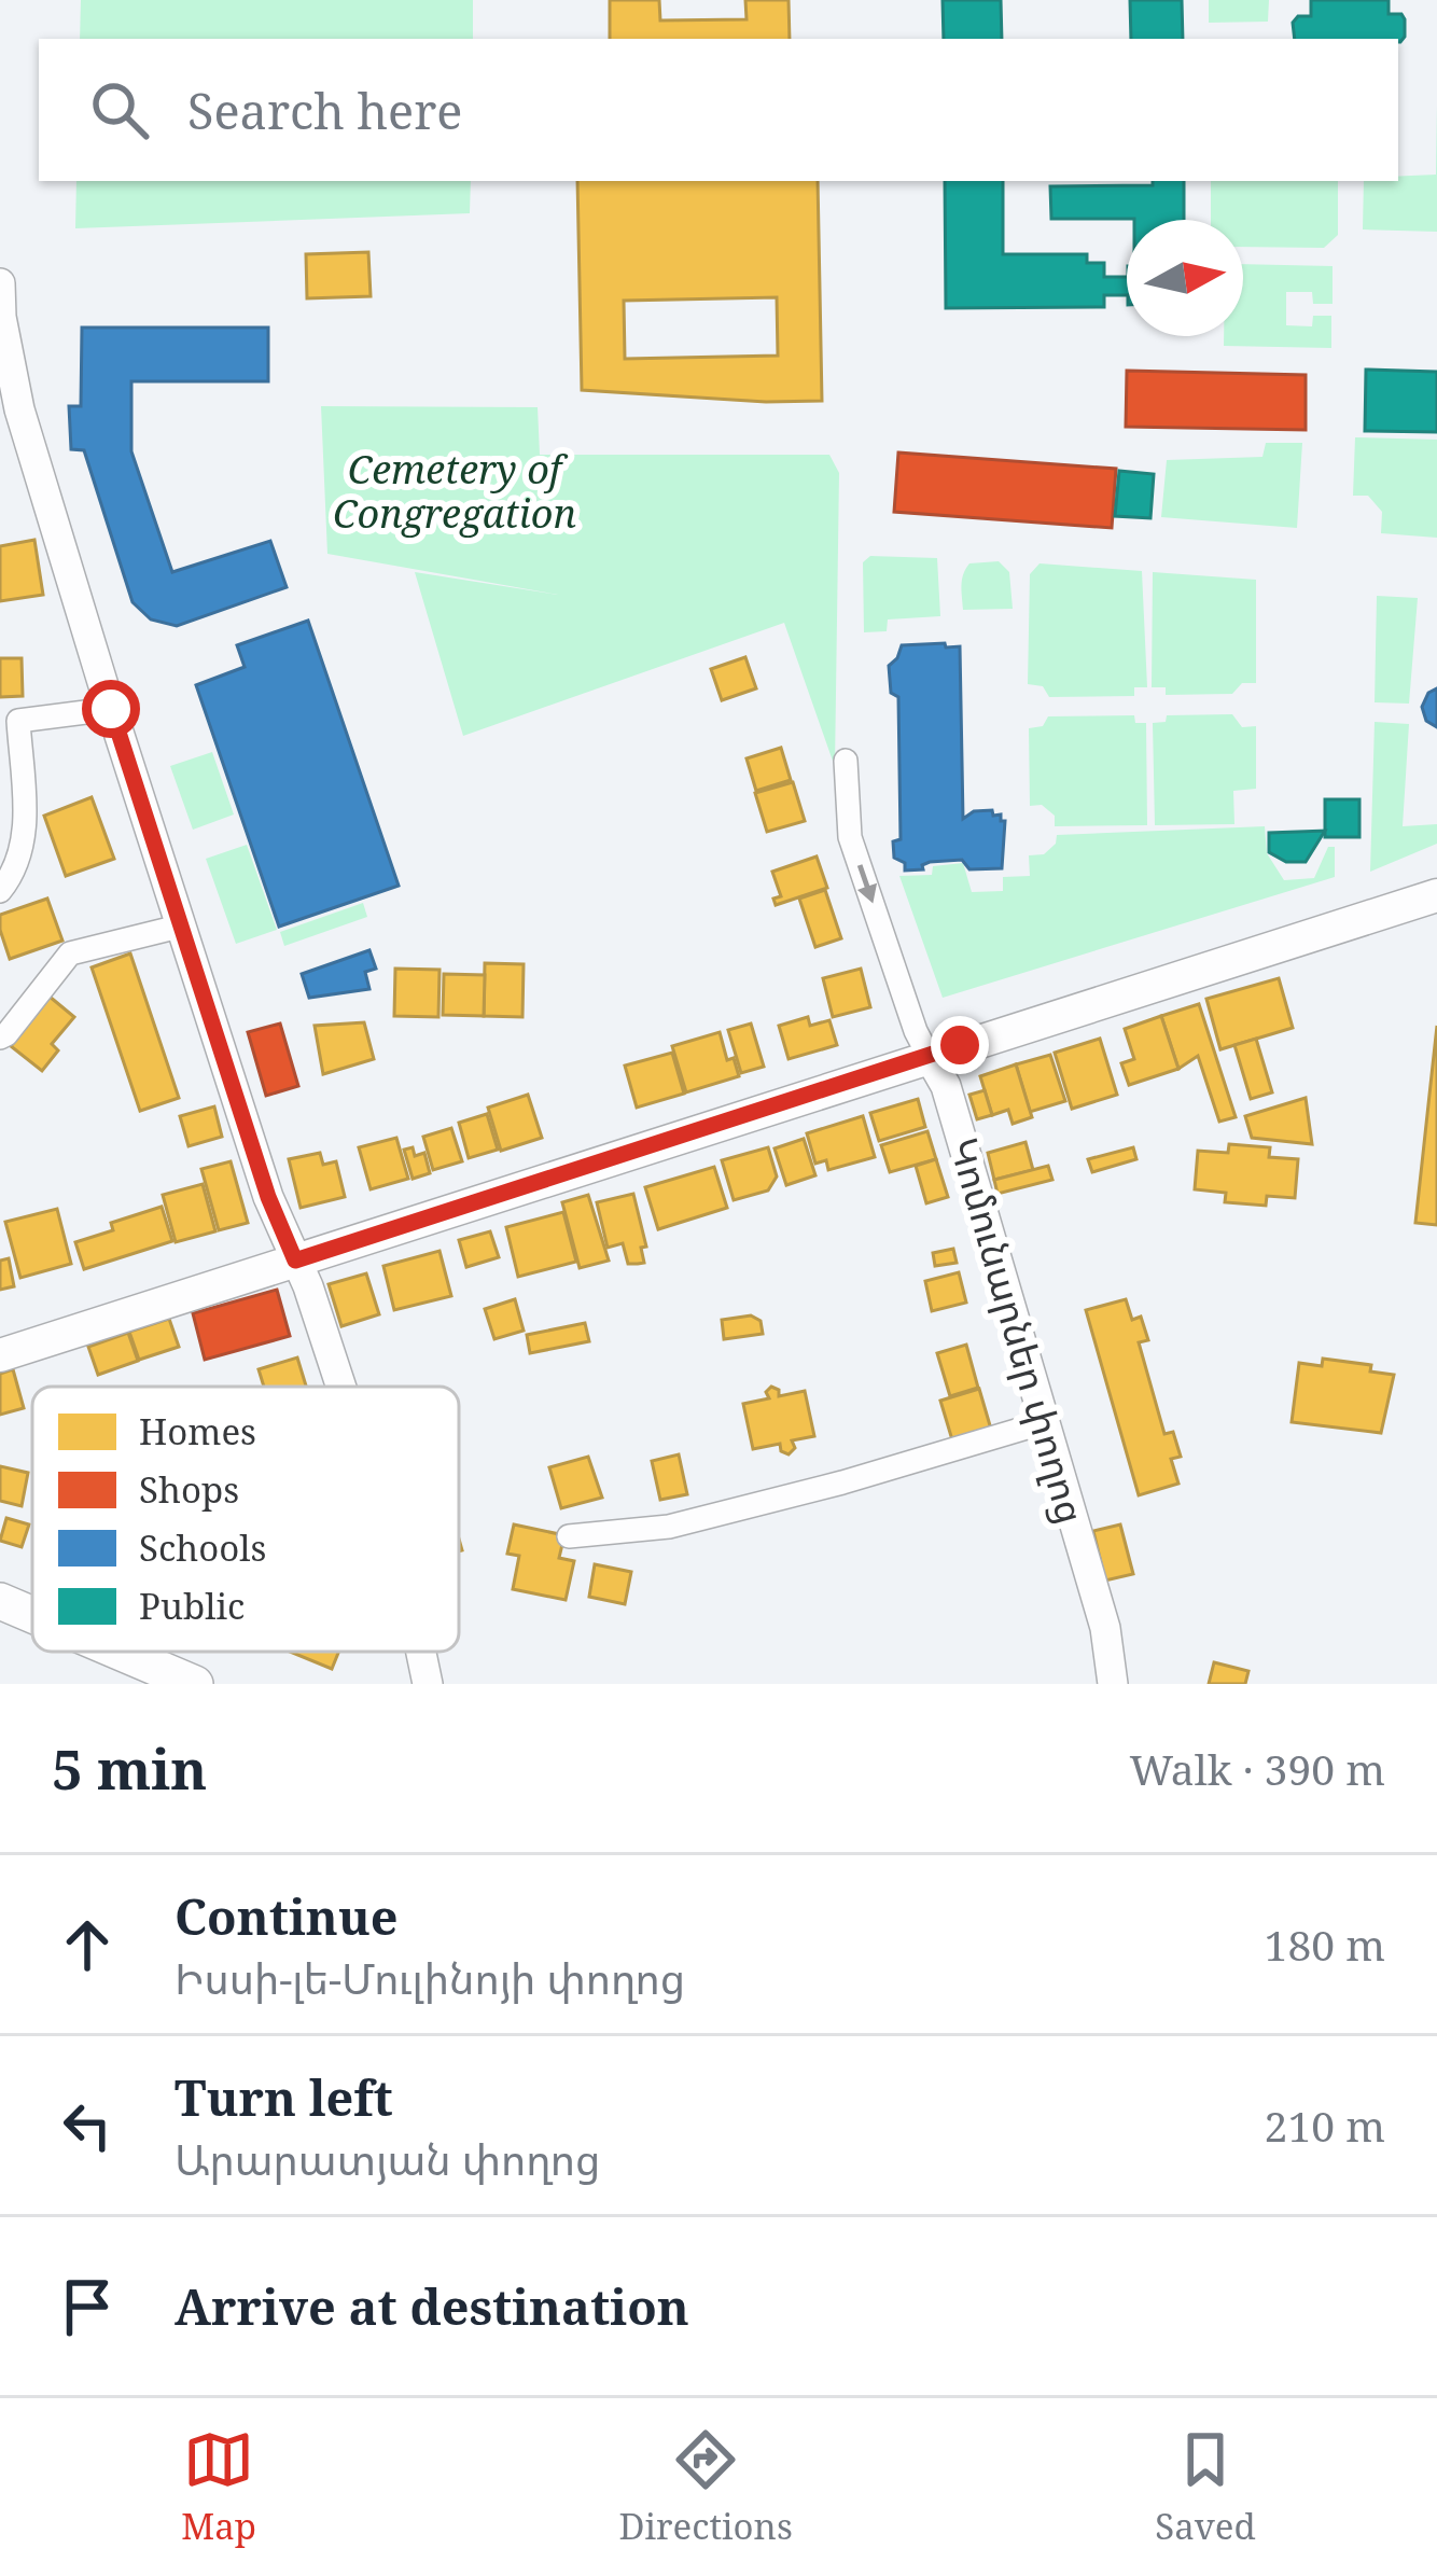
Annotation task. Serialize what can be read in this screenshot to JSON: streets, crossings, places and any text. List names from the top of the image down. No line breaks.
{"streets":{"street":["Կոմունարներ փողոց"]},"parks":["Cemetery of Congregation"],"legend":["Homes","Shops","Schools","Public"],"north":"right","page":{"search":"Search here","heading":["5 min","Walk · 390 m"],"list":[["Continue","Իսսի-լե-Մուլինոյի փողոց","180 m"],["Turn left","Արարատյան փողոց","210 m"],"Arrive at destination"],"nav":["Map","Directions","Saved"]}}
